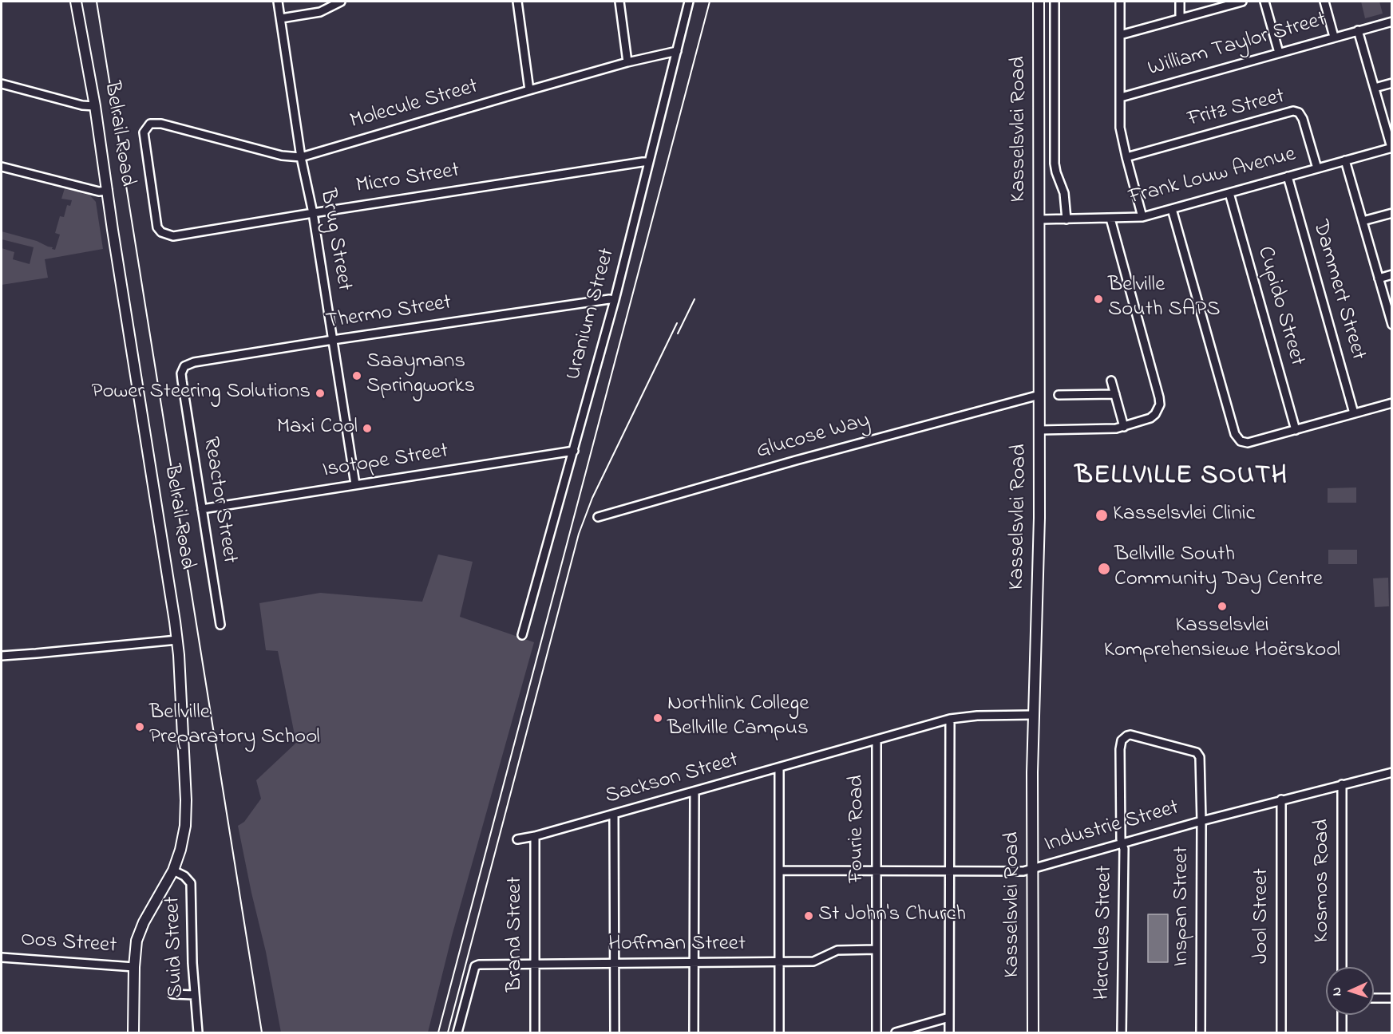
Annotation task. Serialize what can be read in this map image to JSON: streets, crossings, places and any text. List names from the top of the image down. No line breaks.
{"streets":{"street":["William Taylor Street","Molecule Street","Fritz Street","Kasselsvlei Road","Belrail Road","Frank Louw Avenue","Micro Street","Brug Street","Dammert Street","Cupido Street","Thermo Street","Uranium Street","Glucose Way","Isotope Street","Reactor Street","Sackson Street","Industrie Street","Fourie Road","Kosmos Road","Inspan Street","Jool Street","Hercules Street","Brand Street","Oos Street","Hoffman Street","Suid Street"]},"crossings":[["Molecule Street","Micro Street"],["Molecule Street","Brug Street"],["Molecule Street","Uranium Street"],["Fritz Street","Frank Louw Avenue"],["Kasselsvlei Road","Frank Louw Avenue"],["Kasselsvlei Road","Glucose Way"],["Kasselsvlei Road","Sackson Street"],["Kasselsvlei Road","Industrie Street"],["Belrail Road","Oos Street"],["Belrail Road","Suid Street"],["Frank Louw Avenue","Dammert Street"],["Frank Louw Avenue","Cupido Street"],["Micro Street","Brug Street"],["Micro Street","Uranium Street"],["Brug Street","Thermo Street"],["Brug Street","Isotope Street"],["Thermo Street","Uranium Street"],["Thermo Street","Reactor Street"],["Uranium Street","Isotope Street"],["Isotope Street","Reactor Street"],["Sackson Street","Fourie Road"],["Sackson Street","Brand Street"],["Industrie Street","Fourie Road"],["Industrie Street","Kosmos Road"],["Industrie Street","Inspan Street"],["Industrie Street","Jool Street"],["Industrie Street","Hercules Street"],["Fourie Road","Hoffman Street"],["Inspan Street","Hercules Street"],["Brand Street","Hoffman Street"]],"districts":["BELLVILLE SOUTH"],"places":["Belville South SAPS","Saaymans Springworks","Power Steering Solutions","Maxi Cool","Kasselsvlei Clinic","Bellville South Community Day Centre","Kasselsvlei Komprehensiewe Hoërskool","Northlink College Bellville Campus","Bellville Preparatory School","St John's Church"],"north":"left"}
